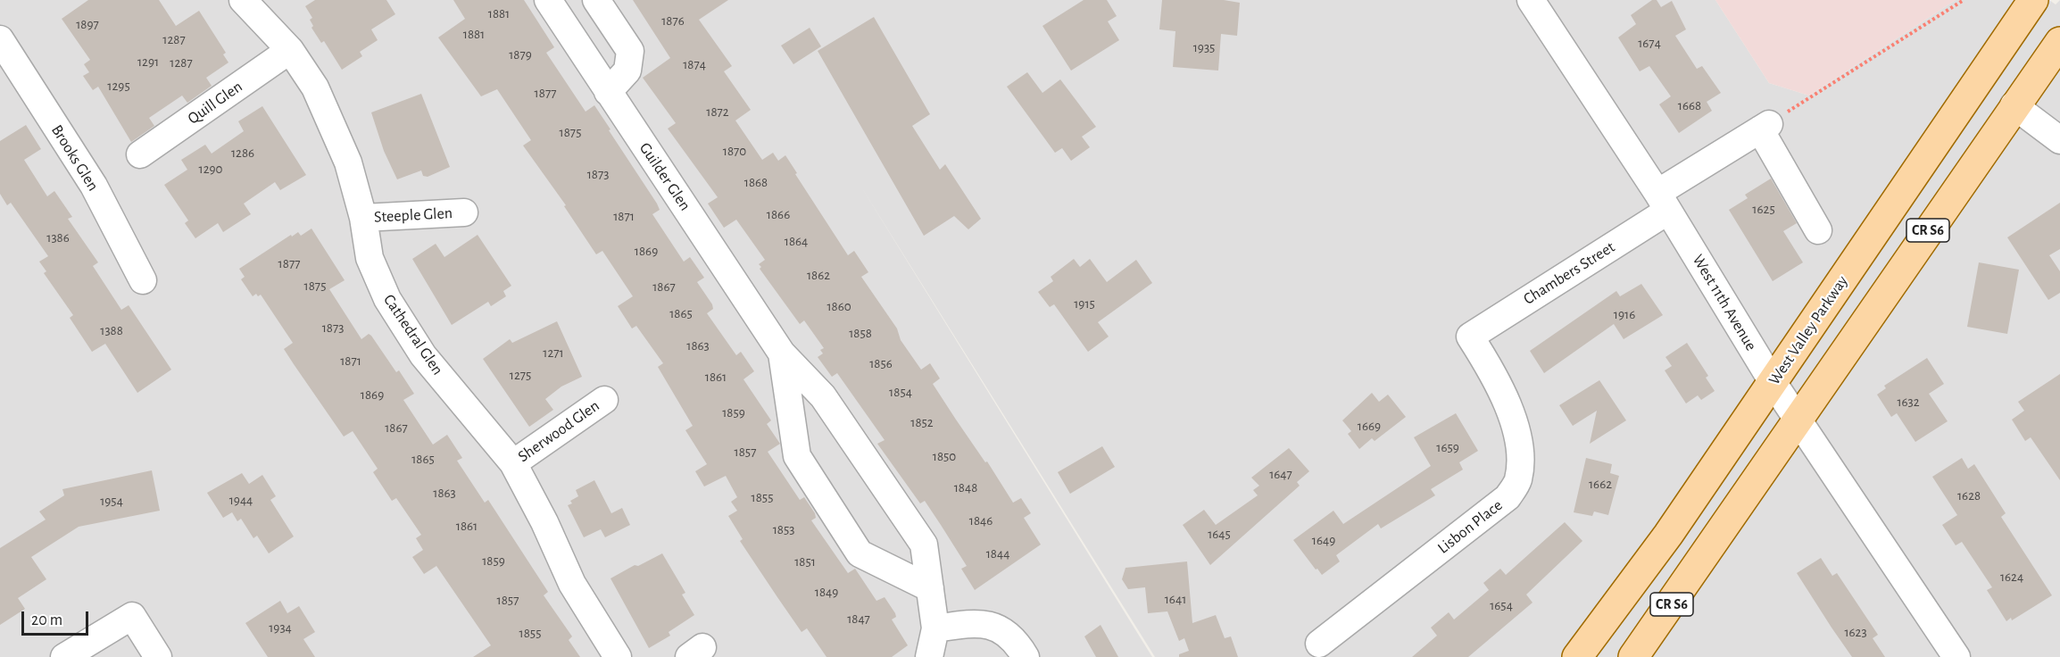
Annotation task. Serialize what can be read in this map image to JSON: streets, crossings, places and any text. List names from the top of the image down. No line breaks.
{"streets":{"main road":["CR S6","West Valley Parkway"],"street":["Quill Glen","Brooks Glen","Guilder Glen","Steeple Glen","Chambers Street","West 11th Avenue","Cathedral Glen","Sherwood Glen","Lisbon Place"]},"crossings":[["Quill Glen","Cathedral Glen"],["Steeple Glen","Cathedral Glen"],["CR S6","West 11th Avenue"],["Chambers Street","West 11th Avenue"],["Chambers Street","Lisbon Place"],["West 11th Avenue","West Valley Parkway"],["Cathedral Glen","Sherwood Glen"]],"house_numbers":["1881","1876","1897","1881","1287","1674","1935","1879","1291","1287","1874","1295","1877","1668","1872","1875","1870","1286","1290","1873","1868","1625","1866","1871","1386","1864","1869","1877","1862","1875","1867","1915","1860","1865","1916","1873","1388","1858","1863","1271","1871","1856","1275","1861","1854","1869","1632","1859","1852","1669","1867","1659","1857","1850","1865","1647","1662","1848","1863","1628","1855","1944","1954","1846","1861","1853","1645","1649","1844","1859","1851","1624","1849","1641","1857","1654","1847","1934","1623","1855"],"scale_bar":"20 m"}
